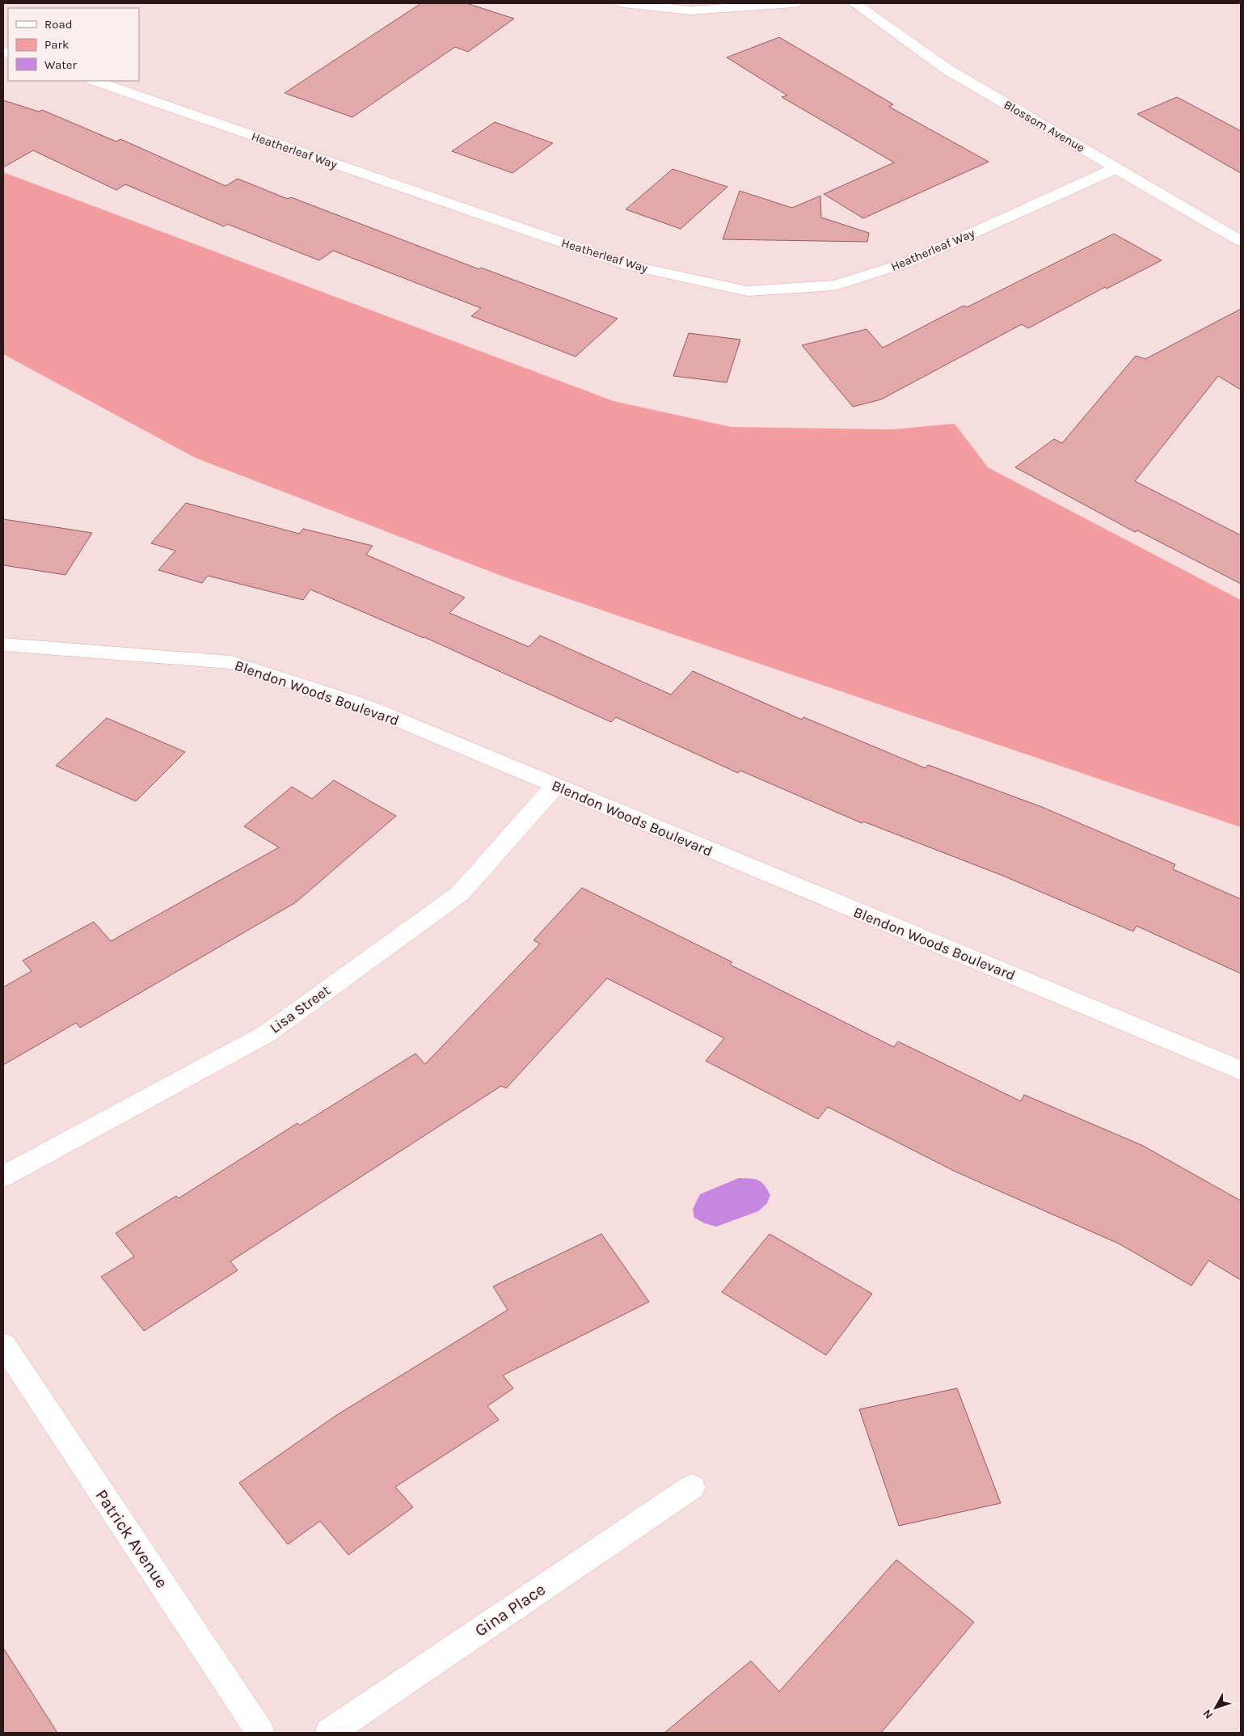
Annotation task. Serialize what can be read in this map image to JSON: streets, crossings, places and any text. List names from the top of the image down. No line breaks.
{"streets":{"street":["Blossom Avenue","Heatherleaf Way","Blendon Woods Boulevard","Lisa Street","Patrick Avenue","Gina Place"]},"crossings":[["Blossom Avenue","Heatherleaf Way"],["Blendon Woods Boulevard","Lisa Street"]],"legend":["Road","Park","Water"],"north":"bottom left"}
